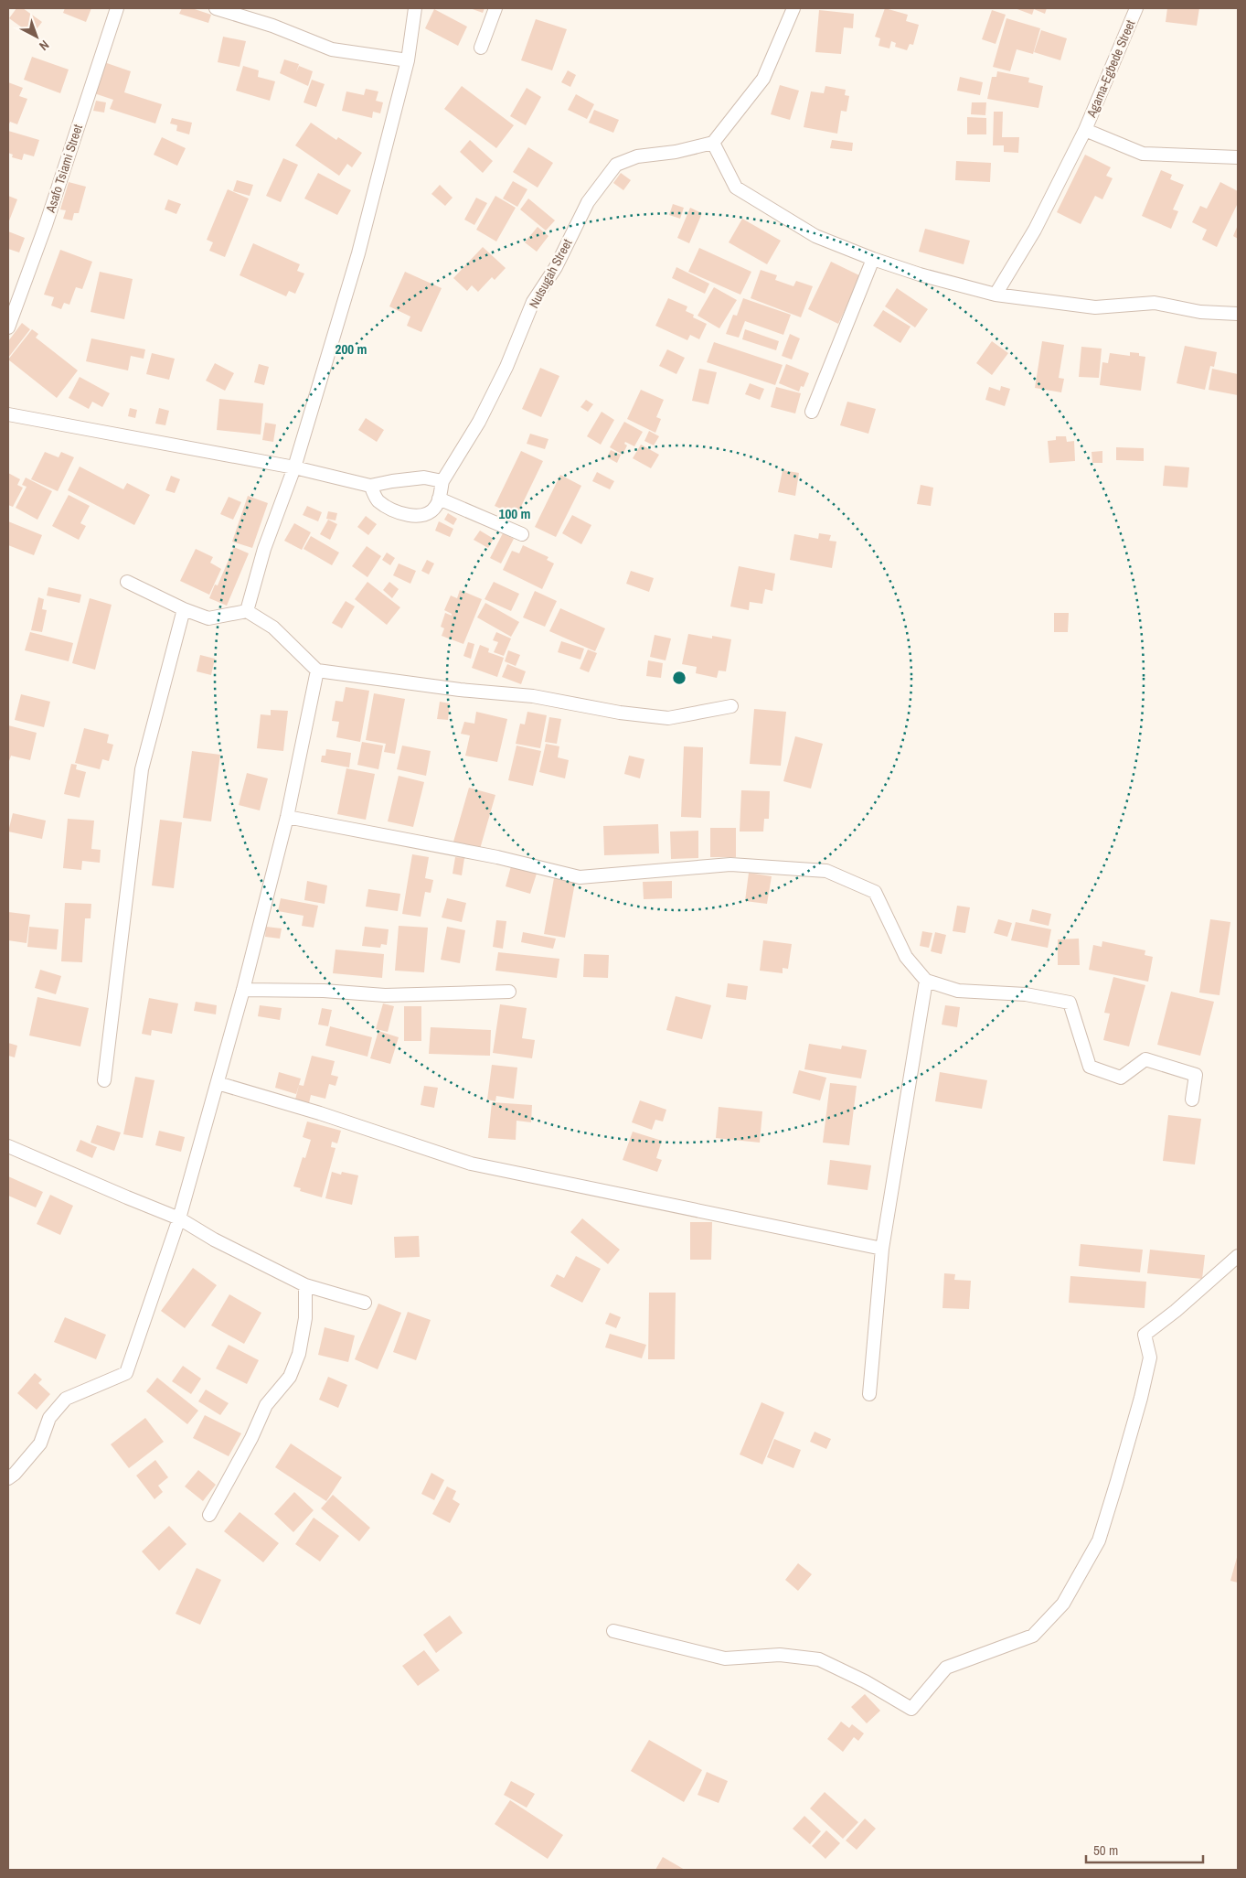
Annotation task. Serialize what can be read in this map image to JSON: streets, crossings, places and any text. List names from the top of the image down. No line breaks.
{"streets":{"street":["Agama-Egbede Street","Asafo Tsiami Street","Nutsugah Street"]},"scale_bar":"50 m","north":"bottom right","rings":["200 m","100 m"]}
